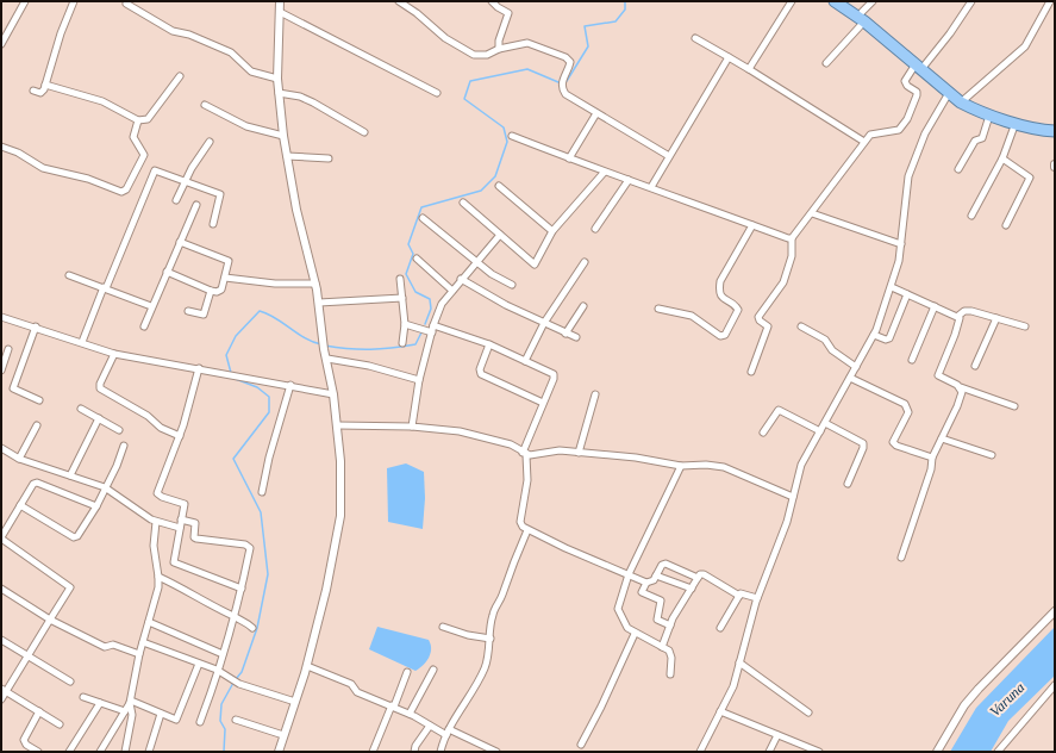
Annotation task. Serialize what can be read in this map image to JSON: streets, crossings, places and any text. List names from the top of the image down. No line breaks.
{"water":["Varuna"]}
